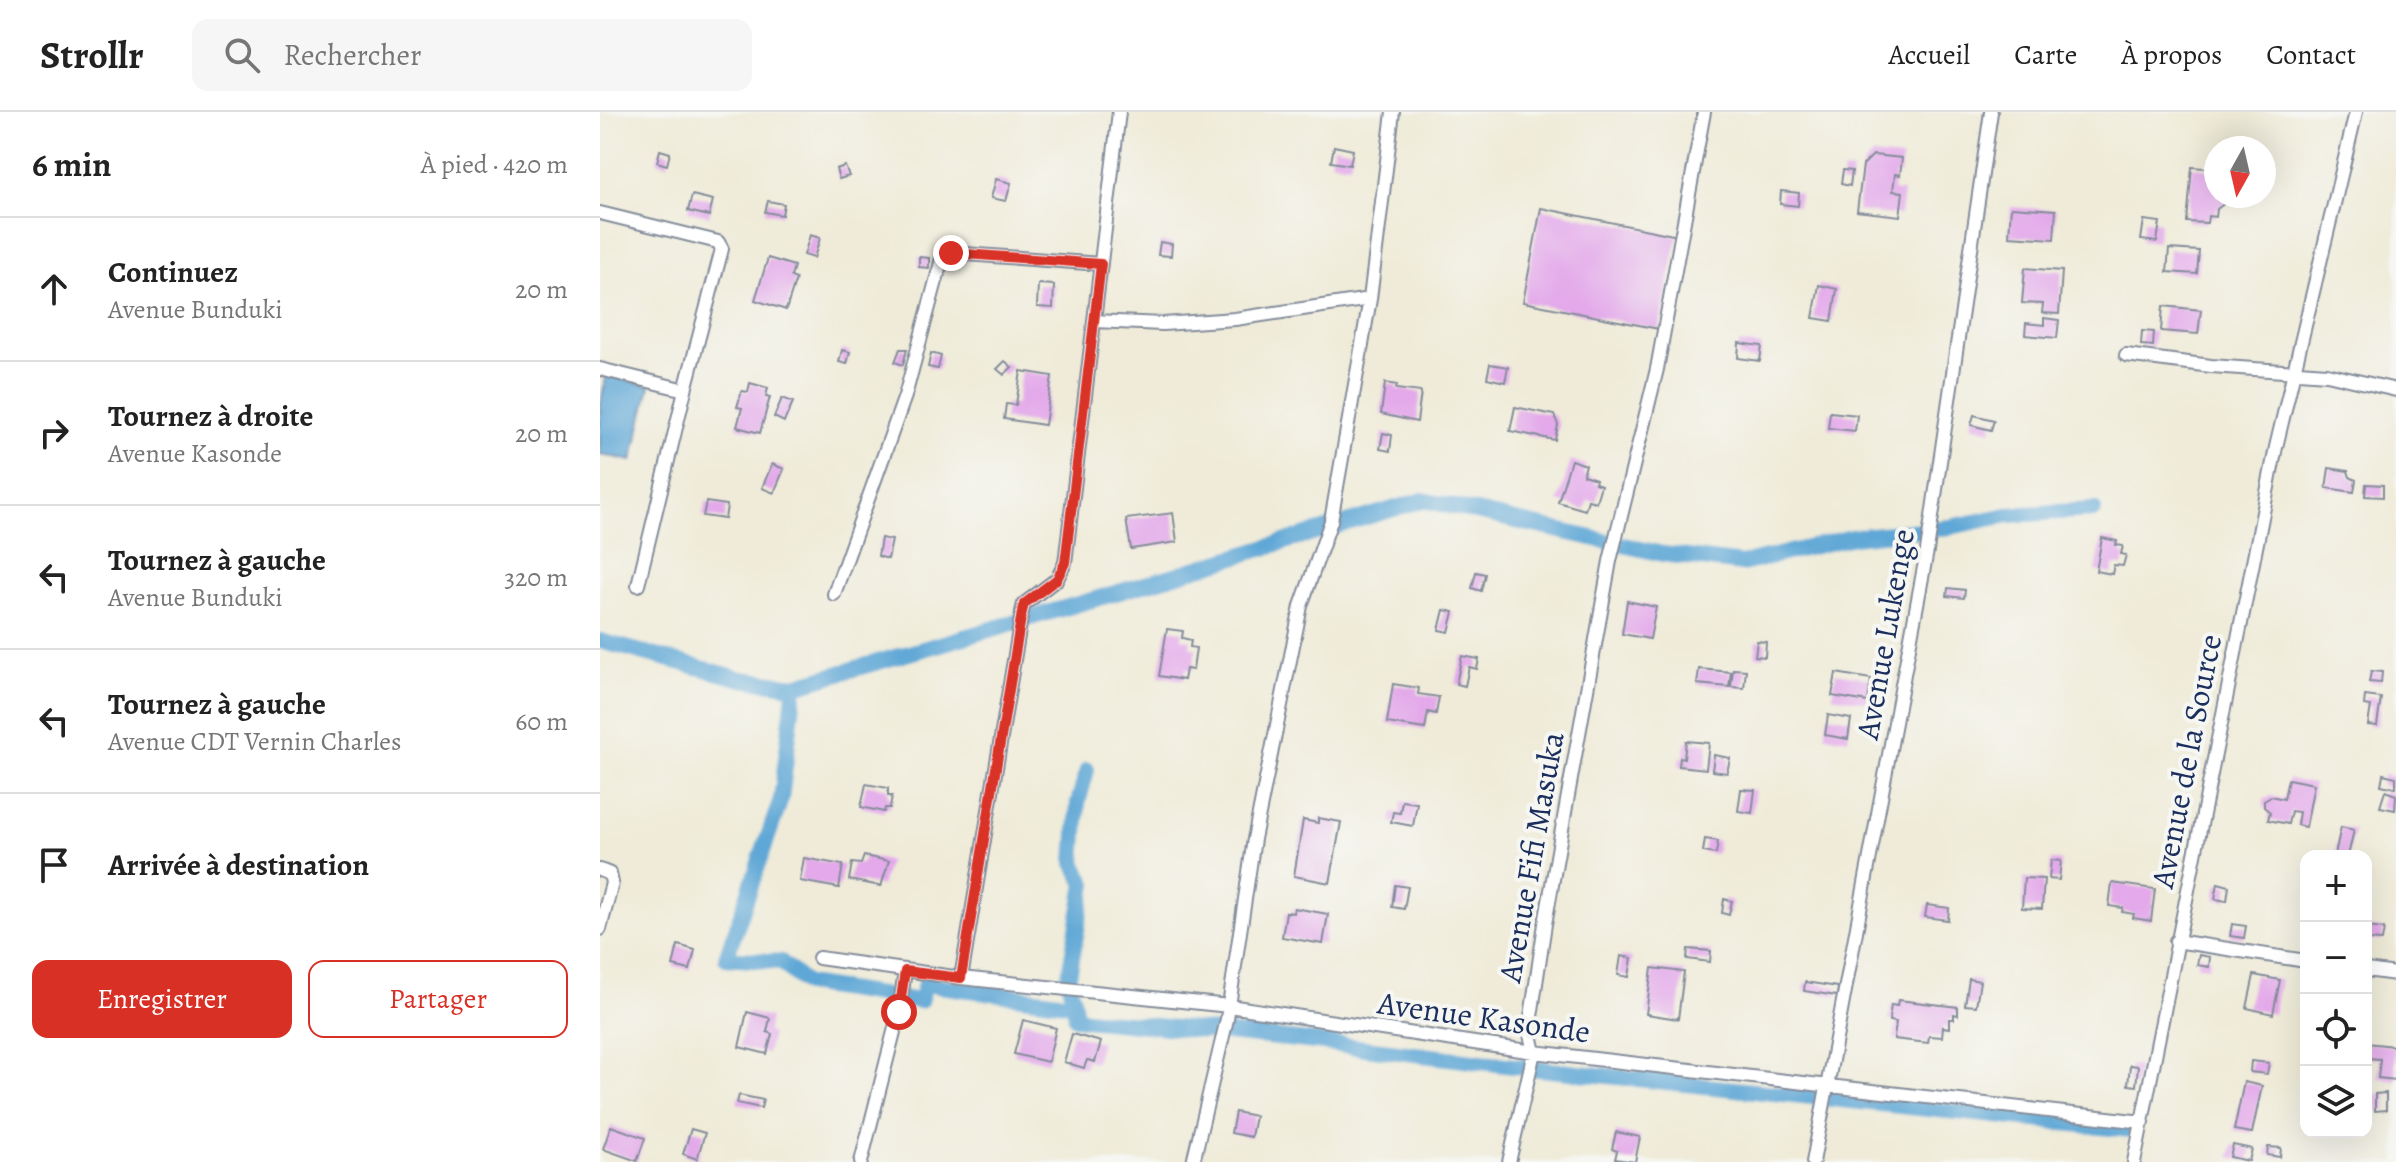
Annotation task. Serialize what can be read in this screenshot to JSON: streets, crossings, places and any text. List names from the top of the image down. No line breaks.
{"streets":{"street":["Avenue Lukenge","Avenue de la Source","Avenue Fifi Masuka","Avenue Kasonde"]},"crossings":[["Avenue Lukenge","Avenue Kasonde"],["Avenue de la Source","Avenue Kasonde"],["Avenue Fifi Masuka","Avenue Kasonde"]],"north":"bottom","page":{"header":"Strollr","search":"Rechercher","nav":["Accueil","Carte","À propos","Contact"],"heading":["6 min","À pied · 420 m"],"list":[["Continuez","Avenue Bunduki","20 m"],["Tournez à droite","Avenue Kasonde","20 m"],["Tournez à gauche","Avenue Bunduki","320 m"],["Tournez à gauche","Avenue CDT Vernin Charles","60 m"],"Arrivée à destination"],"map_buttons":["+","−"],"buttons":["Enregistrer","Partager"]}}
